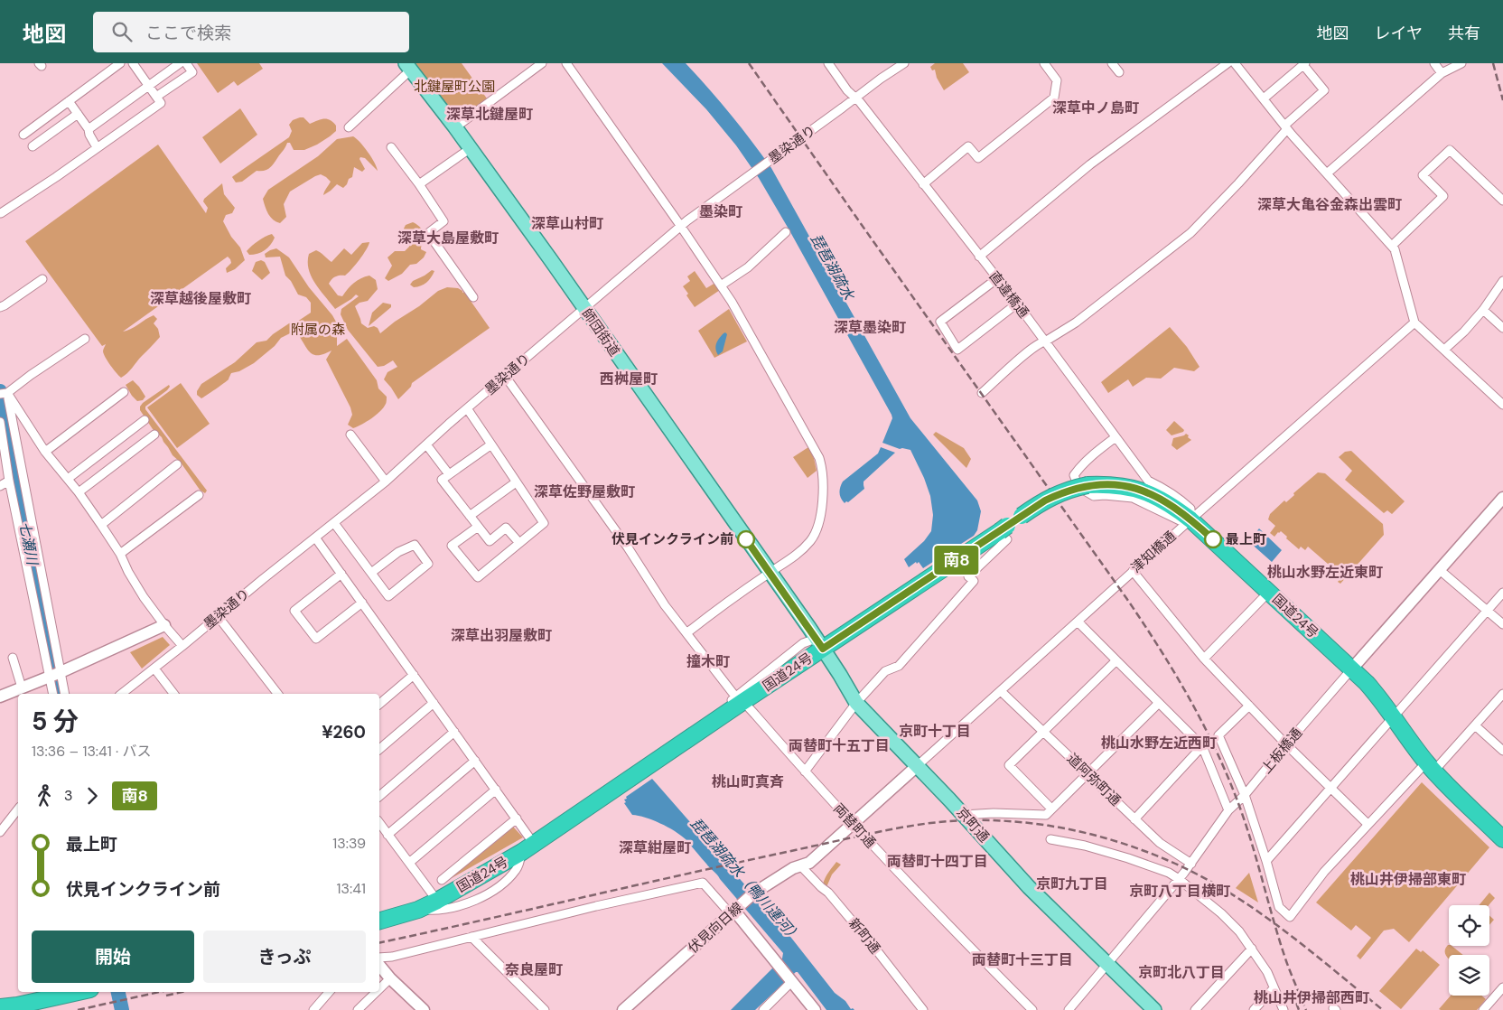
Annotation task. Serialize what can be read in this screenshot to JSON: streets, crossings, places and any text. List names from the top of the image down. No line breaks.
{"streets":{"highway":["国道24号"],"main road":["師団街道","京町通"],"street":["墨染通り","直違橋通","津知橋通","上板橋通","道阿弥町通","両替町通","伏見向日線","新町通"]},"crossings":[["墨染通り","直違橋通"],["墨染通り","師団街道"],["墨染通り","両替町通"],["直違橋通","津知橋通"],["直違橋通","国道24号"],["師団街道","国道24号"],["師団街道","京町通"],["津知橋通","国道24号"],["津知橋通","道阿弥町通"],["津知橋通","京町通"],["津知橋通","伏見向日線"],["国道24号","上板橋通"],["国道24号","京町通"],["国道24号","両替町通"],["上板橋通","道阿弥町通"],["上板橋通","京町通"],["京町通","伏見向日線"],["両替町通","伏見向日線"],["伏見向日線","新町通"]],"districts":["深草中ノ島町","深草北鍵屋町","深草大亀谷金森出雲町","墨染町","深草山村町","深草大島屋敷町","深草越後屋敷町","深草墨染町","西桝屋町","深草佐野屋敷町","桃山水野左近東町","深草出羽屋敷町","撞木町","京町十丁目","桃山水野左近西町","両替町十五丁目","桃山町真斉","深草紺屋町","両替町十四丁目","桃山井伊掃部東町","京町九丁目","京町八丁目横町","両替町十三丁目","奈良屋町","京町北八丁目","桃山井伊掃部西町"],"water":["琵琶湖疏水","七瀬川","琵琶湖疏水（鴨川運河）"],"parks":["北鍵屋町公園","附属の森"],"places":["伏見インクライン前","最上町"],"lines":["bus line 南8"],"page":{"header":"地図","search":"ここで検索","nav":["地図","レイヤ","共有"],"on_map":"南8","heading":["5 分","13:36 – 13:41 · バス","¥260"],"legs":["3","南8"],"list":[{"name":"最上町","value":"13:39"},{"name":"伏見インクライン前","value":"13:41"}],"buttons":["開始","きっぷ"]}}
